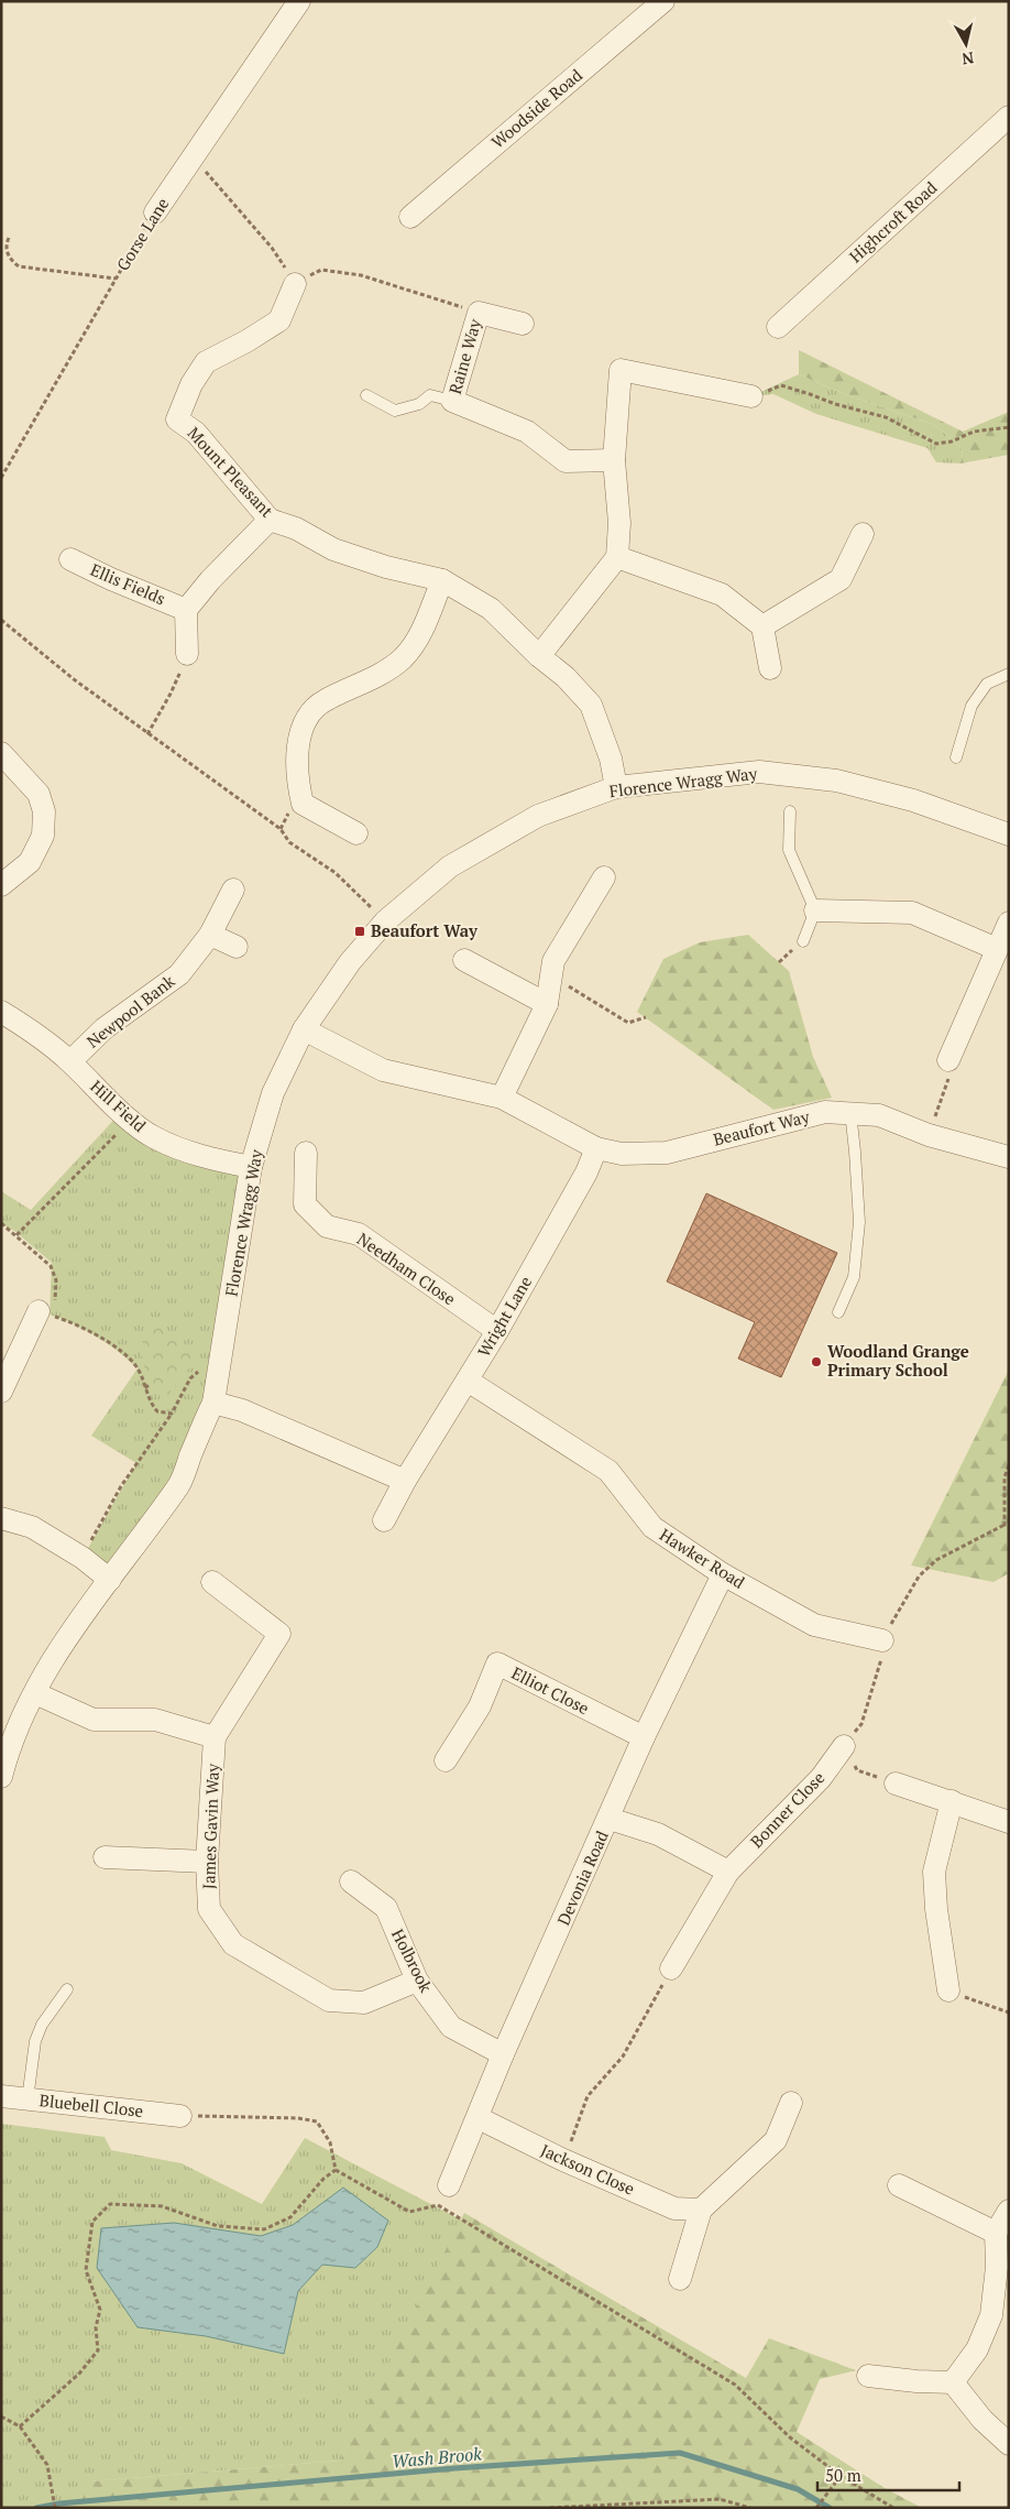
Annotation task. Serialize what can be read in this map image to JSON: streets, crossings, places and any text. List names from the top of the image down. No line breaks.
{"streets":{"street":["Woodside Road","Highcroft Road","Gorse Lane","Raine Way","Mount Pleasant","Ellis Fields","Florence Wragg Way","Newpool Bank","Hill Field","Beaufort Way","Needham Close","Wright Lane","Hawker Road","Elliot Close","Bonner Close","James Gavin Way","Devonia Road","Holbrook","Bluebell Close","Jackson Close"]},"crossings":[["Mount Pleasant","Ellis Fields"],["Mount Pleasant","Florence Wragg Way"],["Florence Wragg Way","Hill Field"],["Florence Wragg Way","Beaufort Way"],["Newpool Bank","Hill Field"],["Beaufort Way","Wright Lane"],["Needham Close","Wright Lane"],["Wright Lane","Hawker Road"],["Hawker Road","Devonia Road"],["Elliot Close","Devonia Road"],["James Gavin Way","Holbrook"],["Devonia Road","Holbrook"],["Devonia Road","Jackson Close"]],"water":["Wash Brook"],"places":{"transit":["Beaufort Way"],"other":["Woodland Grange Primary School"]},"scale_bar":"50 m","north":"bottom"}
